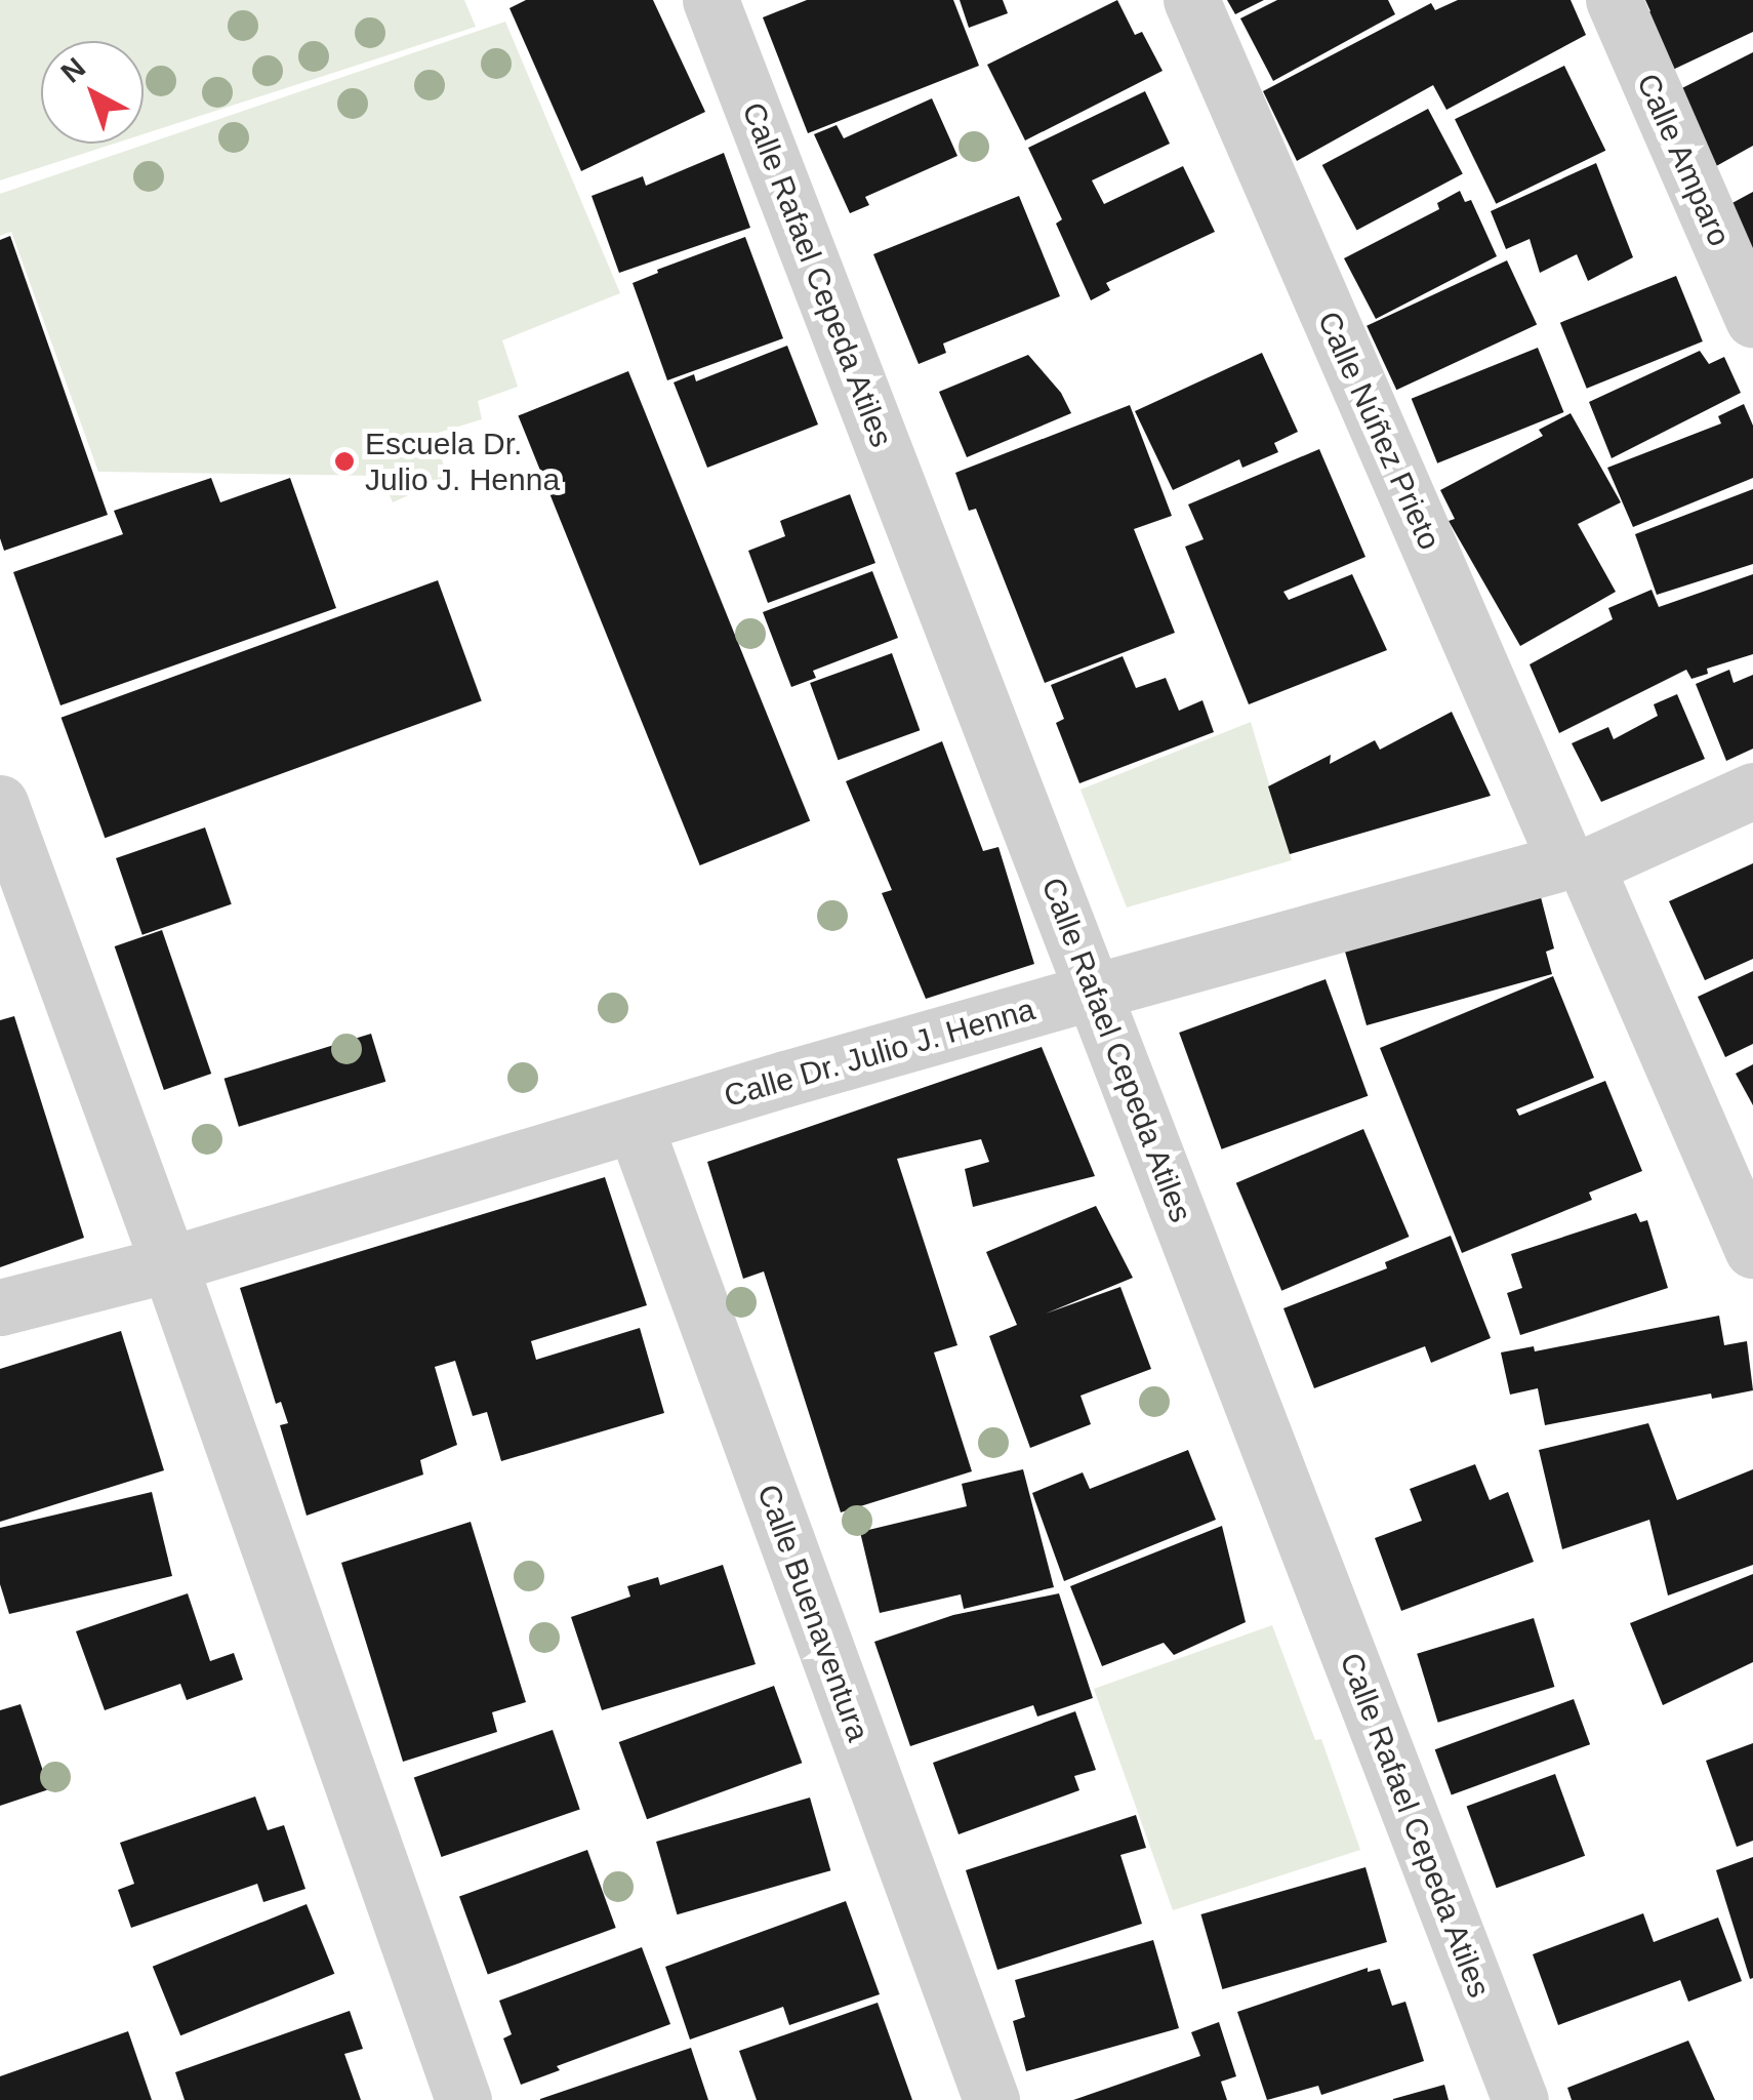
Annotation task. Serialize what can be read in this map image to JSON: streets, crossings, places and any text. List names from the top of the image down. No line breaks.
{"streets":{"street":["Calle Amparo","Calle Rafael Cepeda Atiles","Calle Núñez Prieto","Calle Dr. Julio J. Henna","Calle Buenaventura"]},"crossings":[["Calle Rafael Cepeda Atiles","Calle Dr. Julio J. Henna"],["Calle Núñez Prieto","Calle Dr. Julio J. Henna"],["Calle Dr. Julio J. Henna","Calle Buenaventura"]],"places":["Escuela Dr. Julio J. Henna"],"north":"top left"}
